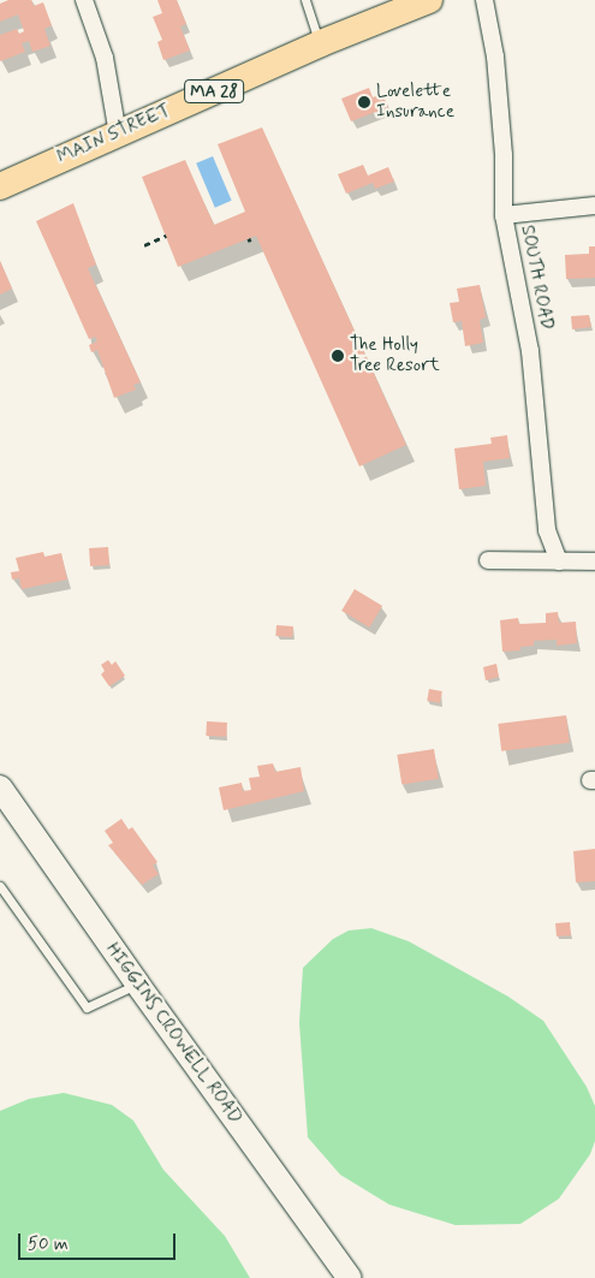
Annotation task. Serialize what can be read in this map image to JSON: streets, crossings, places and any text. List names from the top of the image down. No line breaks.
{"streets":{"main road":["MA 28","MAIN STREET","HIGGINS CROWELL ROAD"],"street":["SOUTH ROAD"]},"places":["Lovelette Insurance","The Holly Tree Resort"],"scale_bar":"50 m"}
